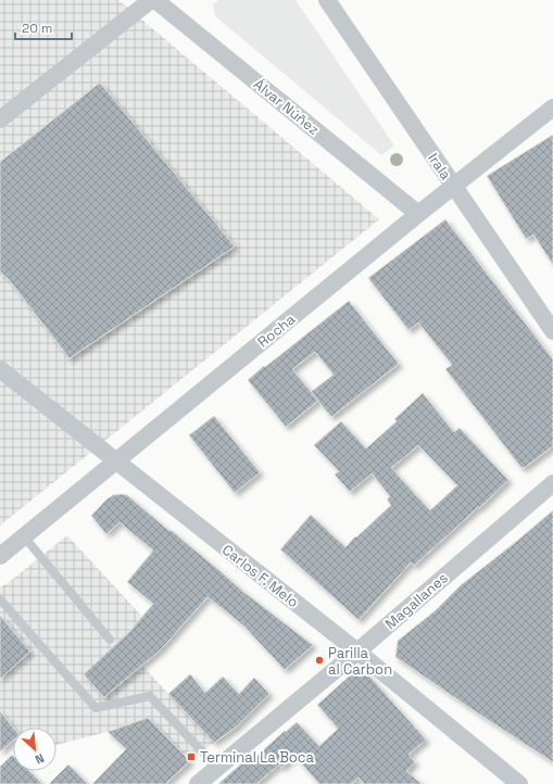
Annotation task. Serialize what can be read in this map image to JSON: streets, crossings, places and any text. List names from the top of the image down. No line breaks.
{"streets":{"street":["Álvar Núñez","Irala","Rocha","Carlos F. Melo","Magallanes"]},"crossings":[["Álvar Núñez","Rocha"],["Irala","Rocha"],["Rocha","Carlos F. Melo"],["Carlos F. Melo","Magallanes"]],"places":{"other":["Parilla al Carbon"],"transit":["Terminal La Boca"]},"scale_bar":"20 m","north":"bottom right"}
